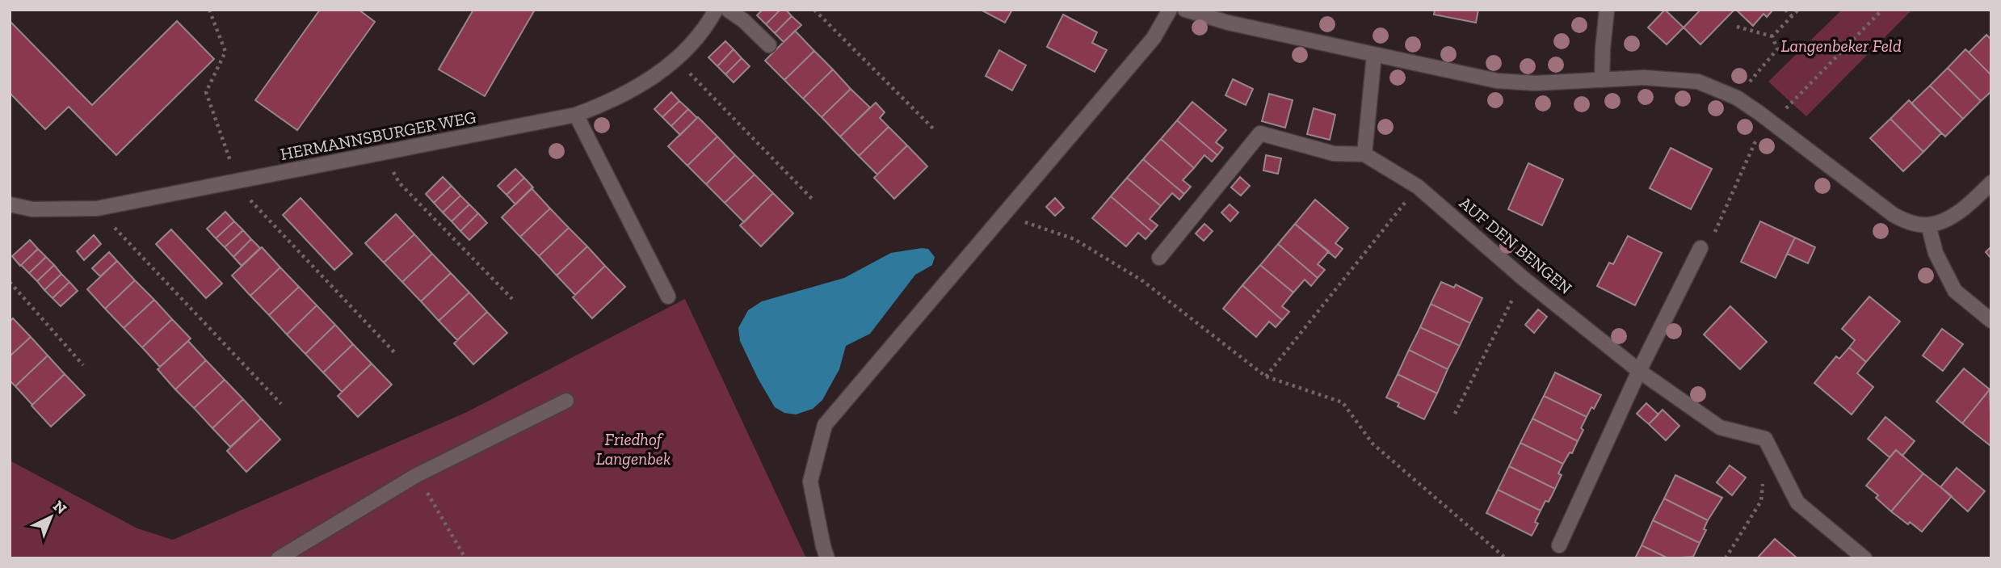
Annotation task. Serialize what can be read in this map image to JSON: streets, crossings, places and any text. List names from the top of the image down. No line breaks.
{"streets":{"street":["HERMANNSBURGER WEG","AUF DEN BENGEN"]},"parks":["Langenbeker Feld","Friedhof Langenbek"],"north":"top right"}
